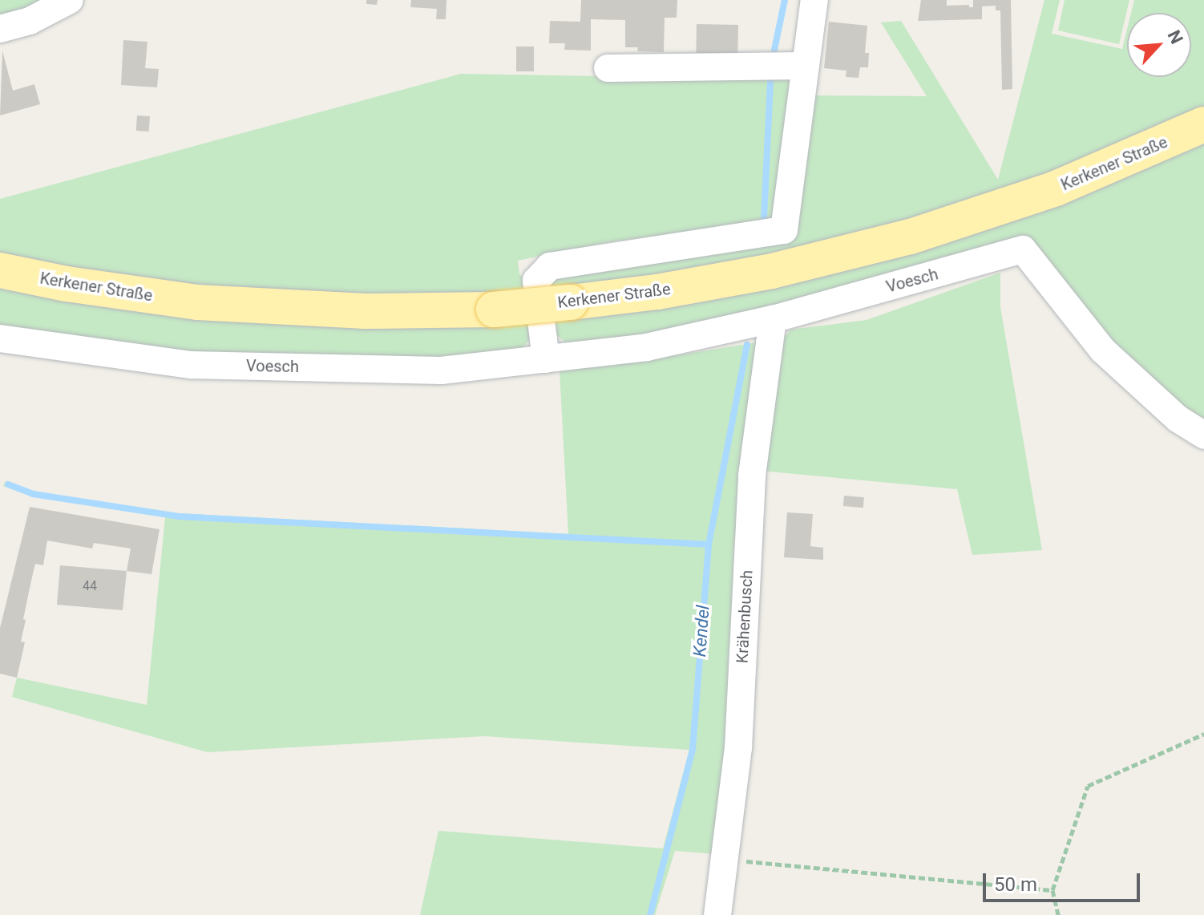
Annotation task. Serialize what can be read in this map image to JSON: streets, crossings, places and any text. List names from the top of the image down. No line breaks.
{"streets":{"main road":["Kerkener Straße"],"street":["Voesch","Krähenbusch"]},"crossings":[["Voesch","Krähenbusch"]],"water":["Kendel"],"house_numbers":["44"],"scale_bar":"50 m","north":"top right"}
